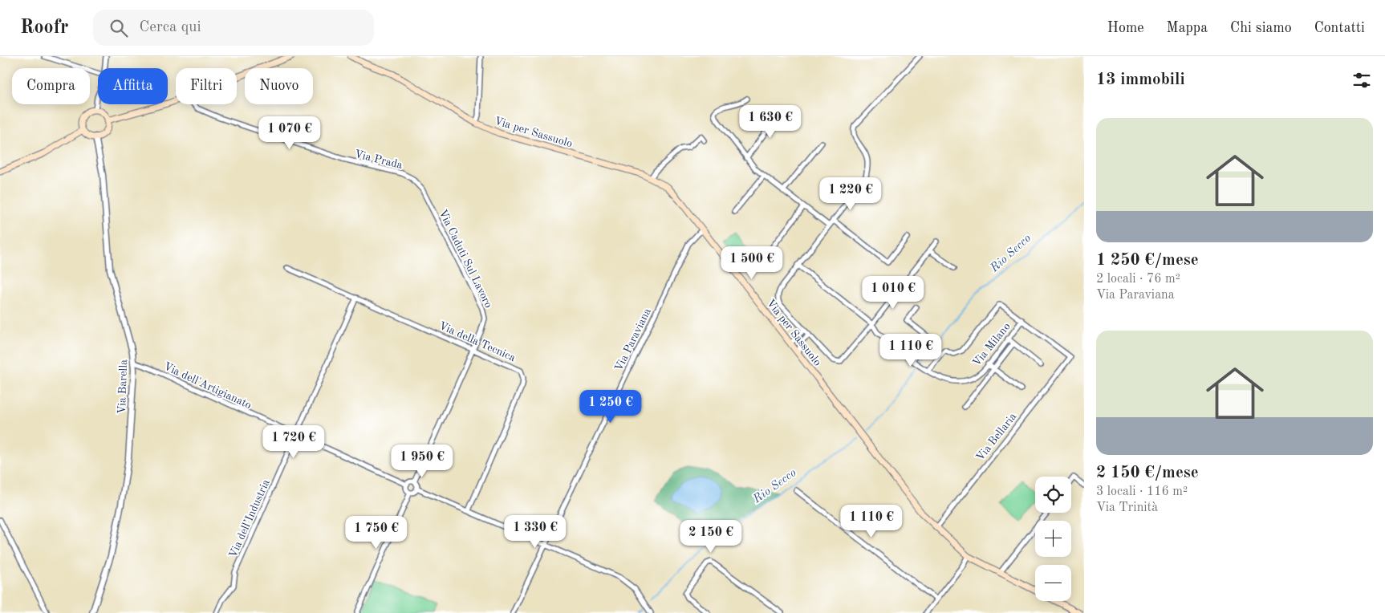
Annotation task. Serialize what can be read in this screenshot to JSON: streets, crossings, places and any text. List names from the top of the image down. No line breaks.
{"streets":{"main road":["Via per Sassuolo"],"street":["Via Prada","Via Caduti Sul Lavoro","Via Paraviana","Via della Tecnica","Via Milano","Via dell'Artigianato","Via Barella","Via Bellaria","Via dell’Industria"]},"crossings":[["Via per Sassuolo","Via Paraviana"],["Via per Sassuolo","Via Bellaria"],["Via Prada","Via Caduti Sul Lavoro"],["Via Caduti Sul Lavoro","Via della Tecnica"],["Via Caduti Sul Lavoro","Via dell'Artigianato"],["Via della Tecnica","Via dell’Industria"],["Via Milano","Via Bellaria"],["Via dell'Artigianato","Via Barella"],["Via dell'Artigianato","Via dell’Industria"]],"water":["Rio Secco"],"page":{"header":"Roofr","search":"Cerca qui","nav":["Home","Mappa","Chi siamo","Contatti"],"heading":"13 immobili","chip":["Compra","Affitta","Filtri","Nuovo"],"list":[{"name":"1 250 €/mese","note":"2 locali · 76 m² · Via Paraviana"},{"name":"2 150 €/mese","note":"3 locali · 116 m² · Via Trinità"}],"price":["1 630 €","1 070 €","1 220 €","1 500 €","1 010 €","1 110 €","1 250 €","1 720 €","1 950 €","1 110 €","1 330 €","1 750 €","2 150 €"],"map_buttons":["+","−"]}}
